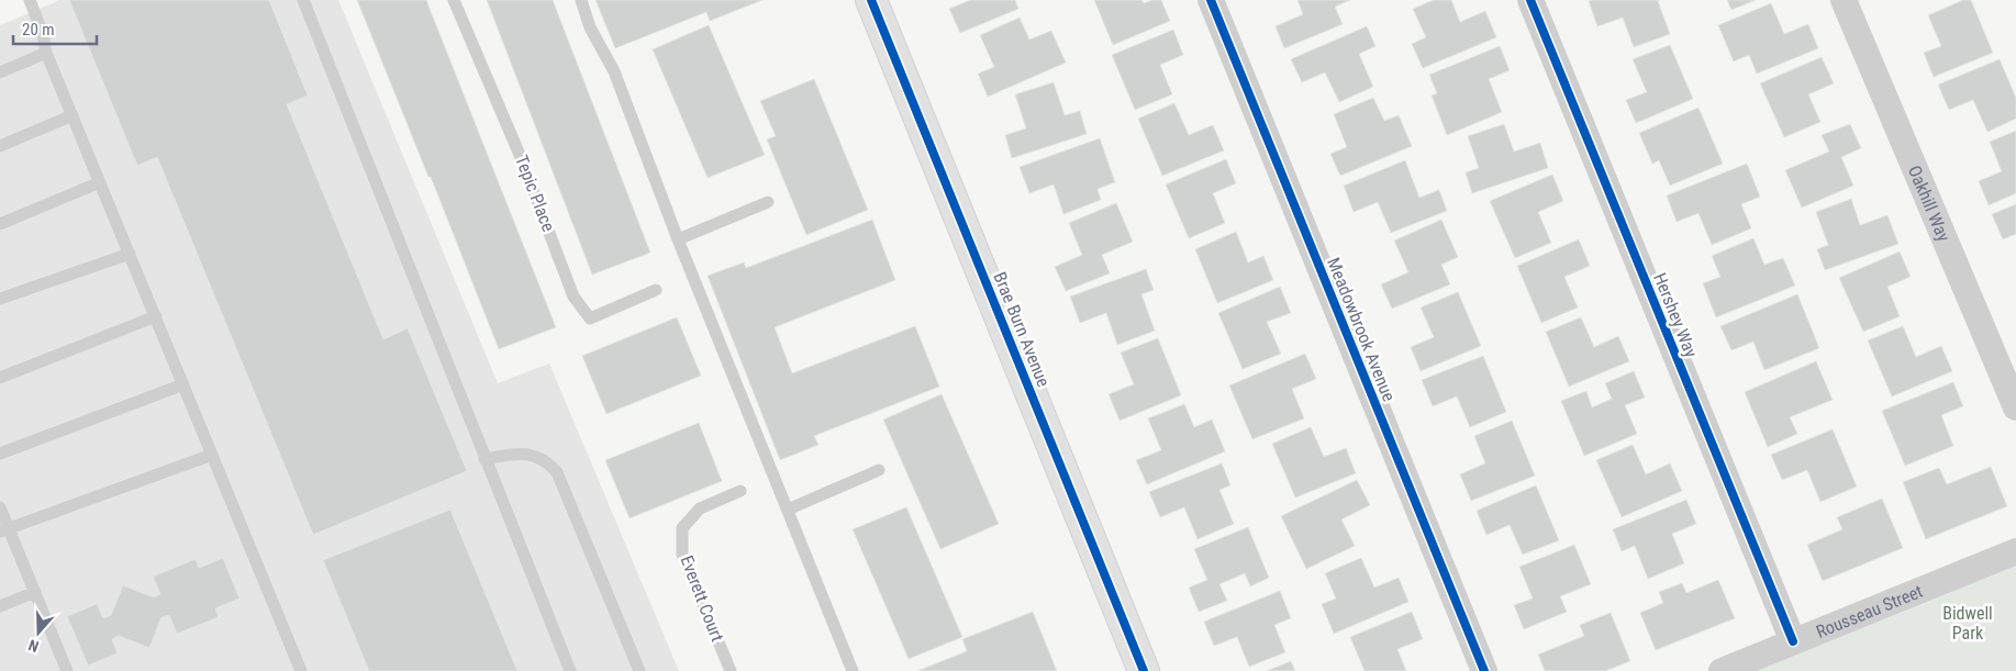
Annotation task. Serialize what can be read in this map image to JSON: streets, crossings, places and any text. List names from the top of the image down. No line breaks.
{"streets":{"street":["Oakhill Way","Hershey Way","Brae Burn Avenue","Meadowbrook Avenue","Rousseau Street"],"lane":["Tepic Place","Everett Court"]},"crossings":[["Hershey Way","Rousseau Street"]],"parks":["Bidwell Park"],"scale_bar":"20 m","north":"bottom"}
